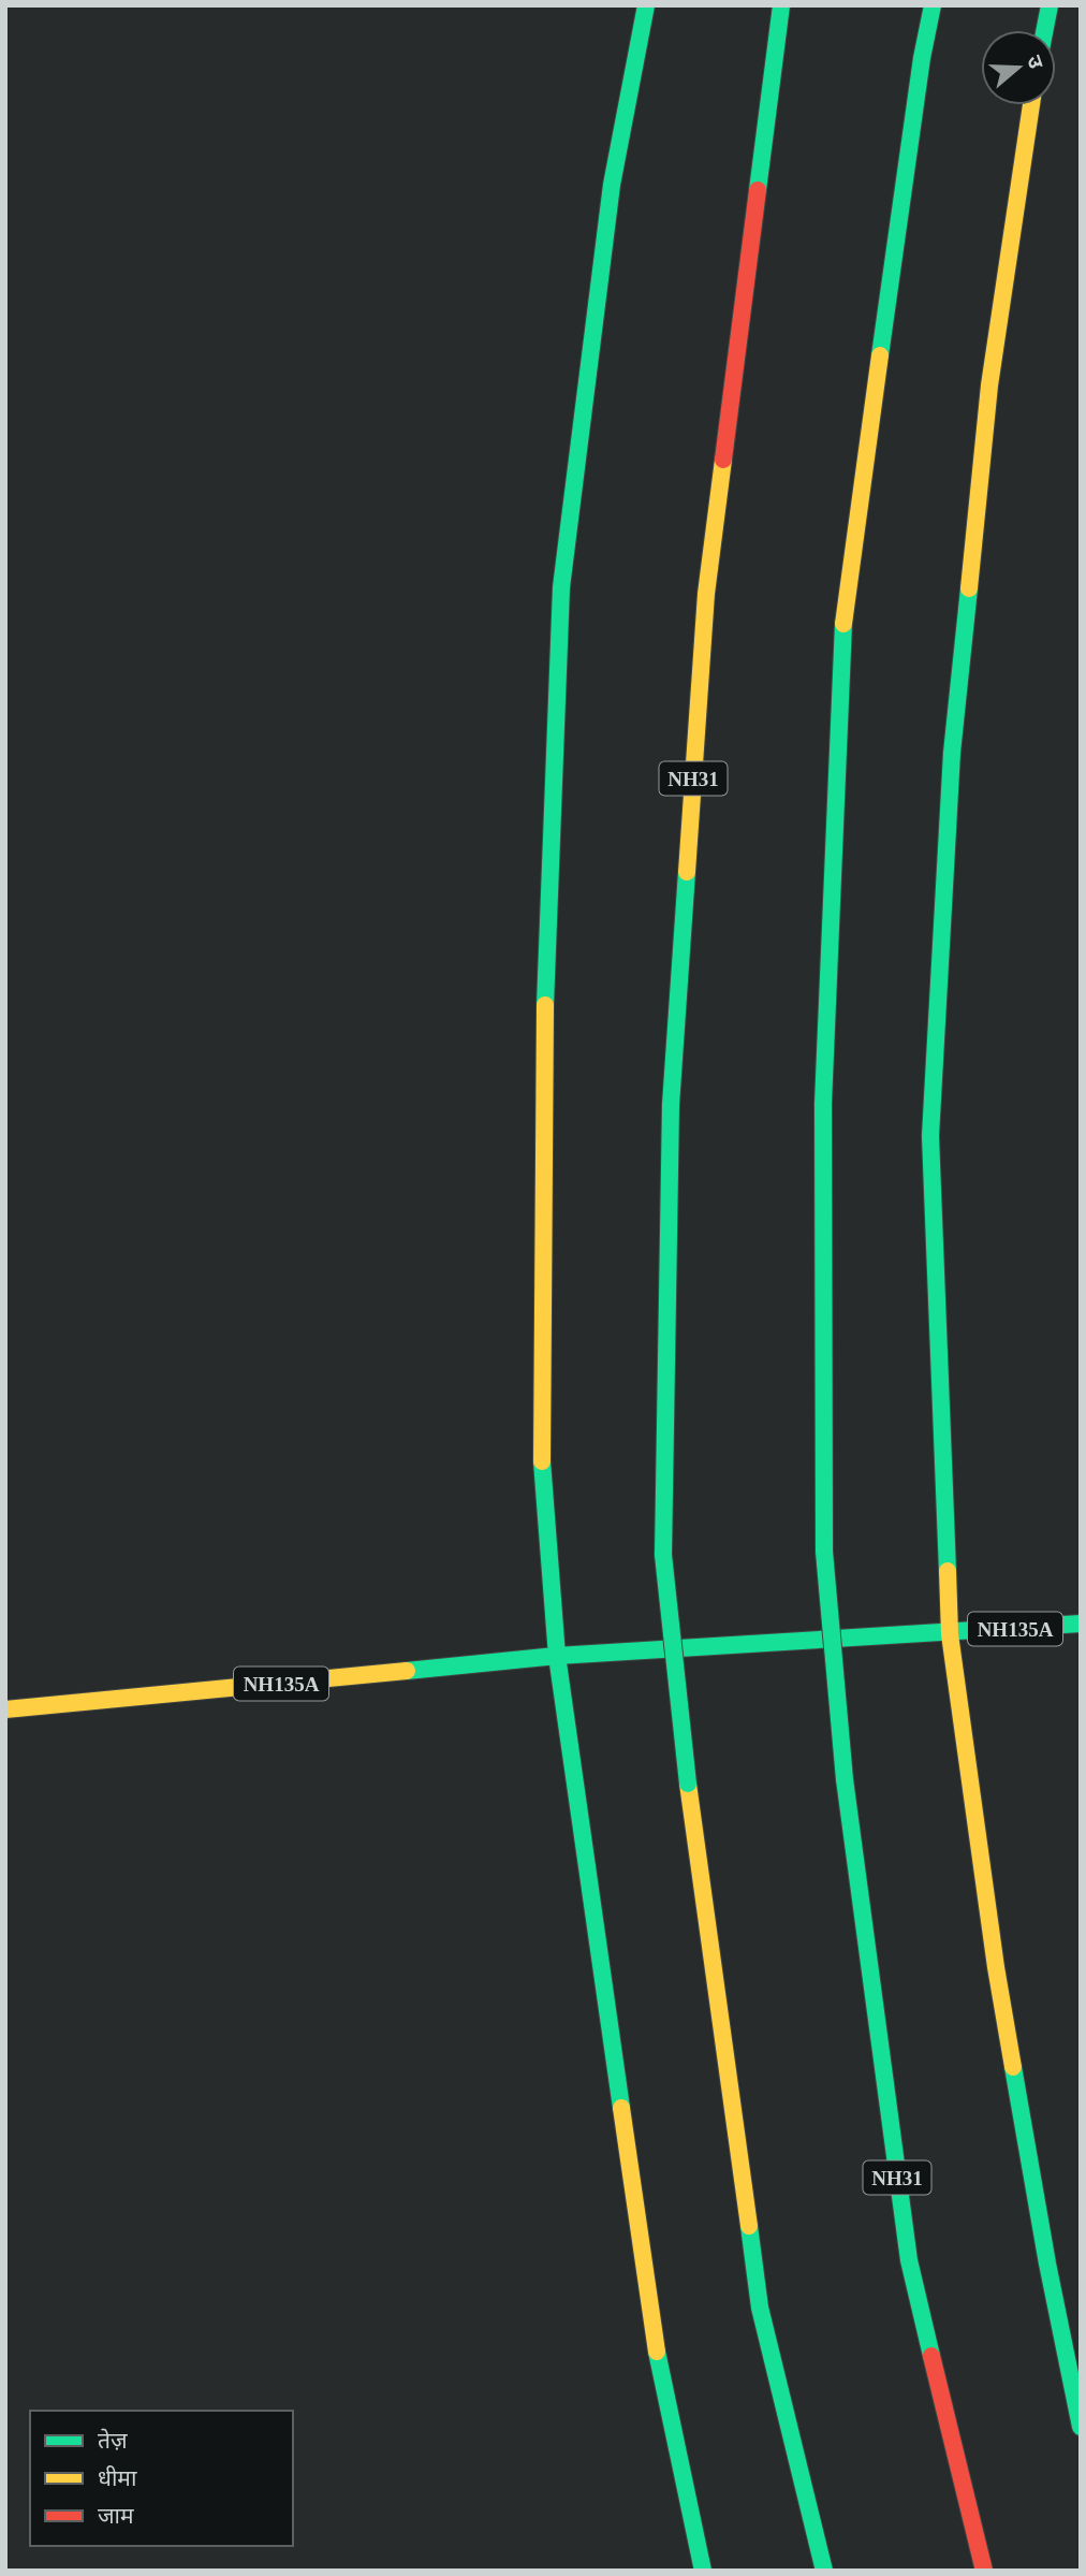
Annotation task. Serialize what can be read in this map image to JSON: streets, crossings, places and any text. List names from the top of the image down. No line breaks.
{"streets":{"main road":["NH31","NH135A"]},"legend":["तेज़","धीमा","जाम"],"north":"right"}
